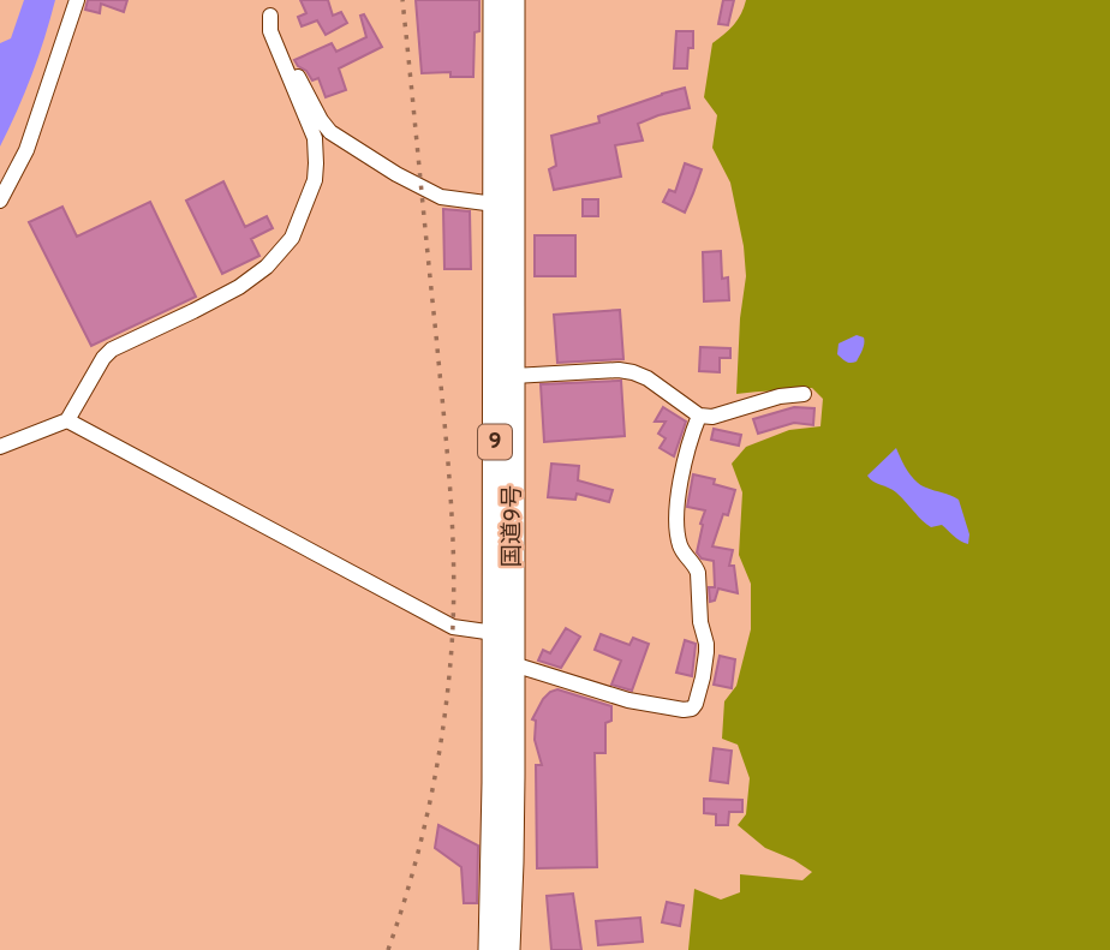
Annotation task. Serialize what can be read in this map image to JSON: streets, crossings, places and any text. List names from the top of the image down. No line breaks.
{"streets":{"highway":["9","国道9号"]}}
